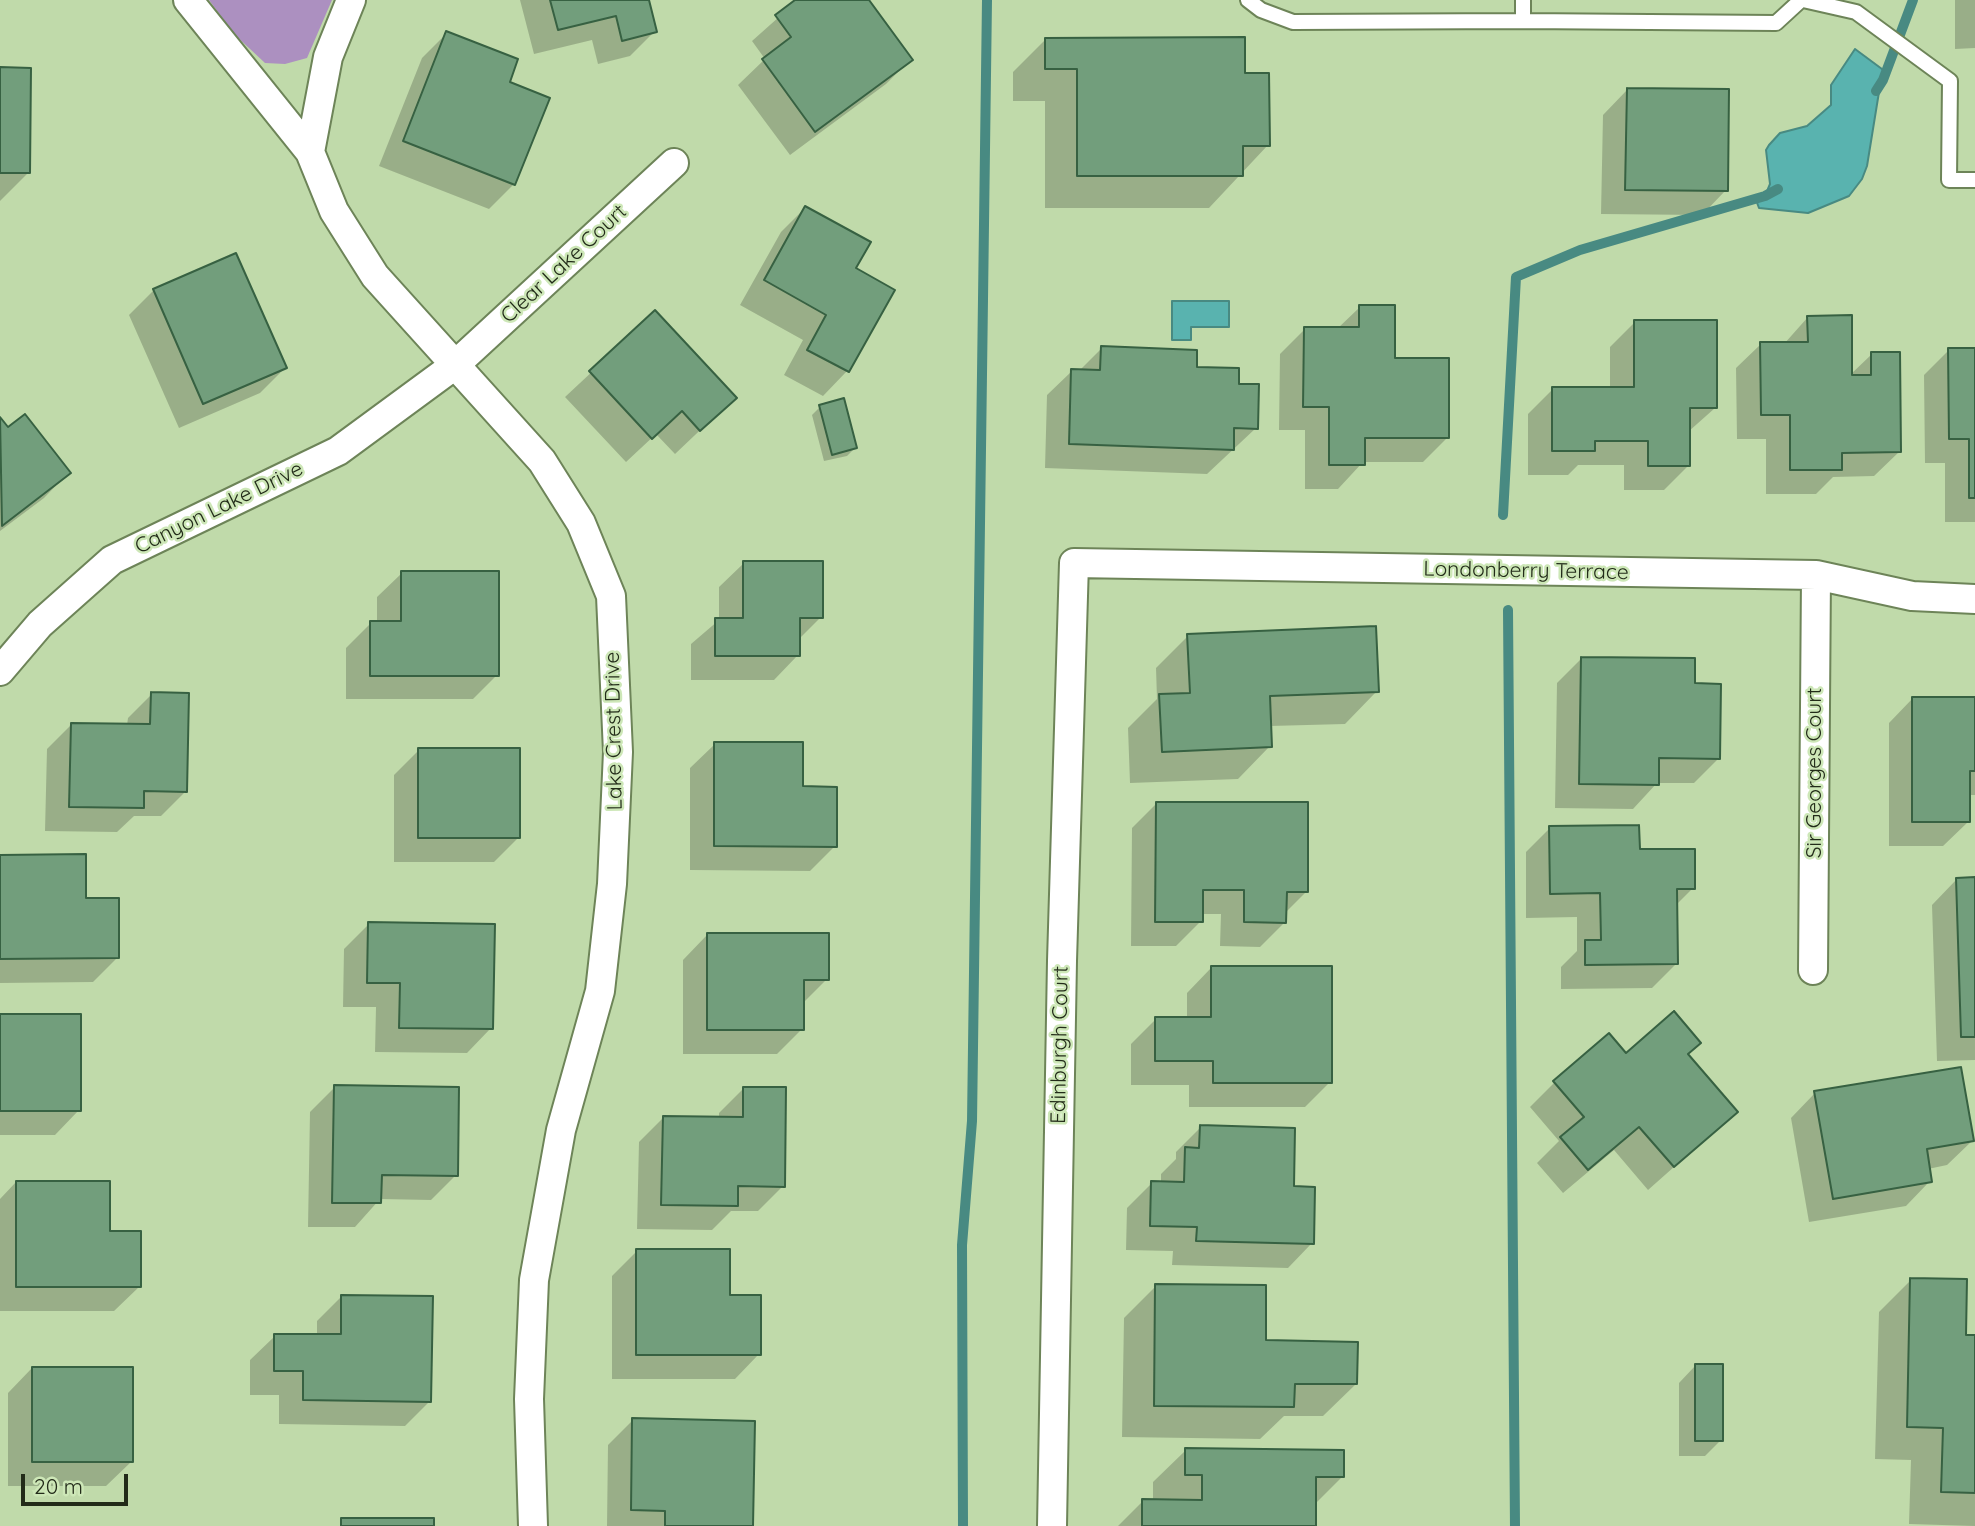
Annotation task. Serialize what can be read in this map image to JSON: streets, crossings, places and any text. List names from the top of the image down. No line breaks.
{"streets":{"street":["Clear Lake Court","Canyon Lake Drive","Londonberry Terrace","Lake Crest Drive","Sir Georges Court","Edinburgh Court"]},"crossings":[["Clear Lake Court","Canyon Lake Drive"],["Clear Lake Court","Lake Crest Drive"],["Canyon Lake Drive","Lake Crest Drive"],["Londonberry Terrace","Sir Georges Court"],["Londonberry Terrace","Edinburgh Court"]],"scale_bar":"20 m"}
